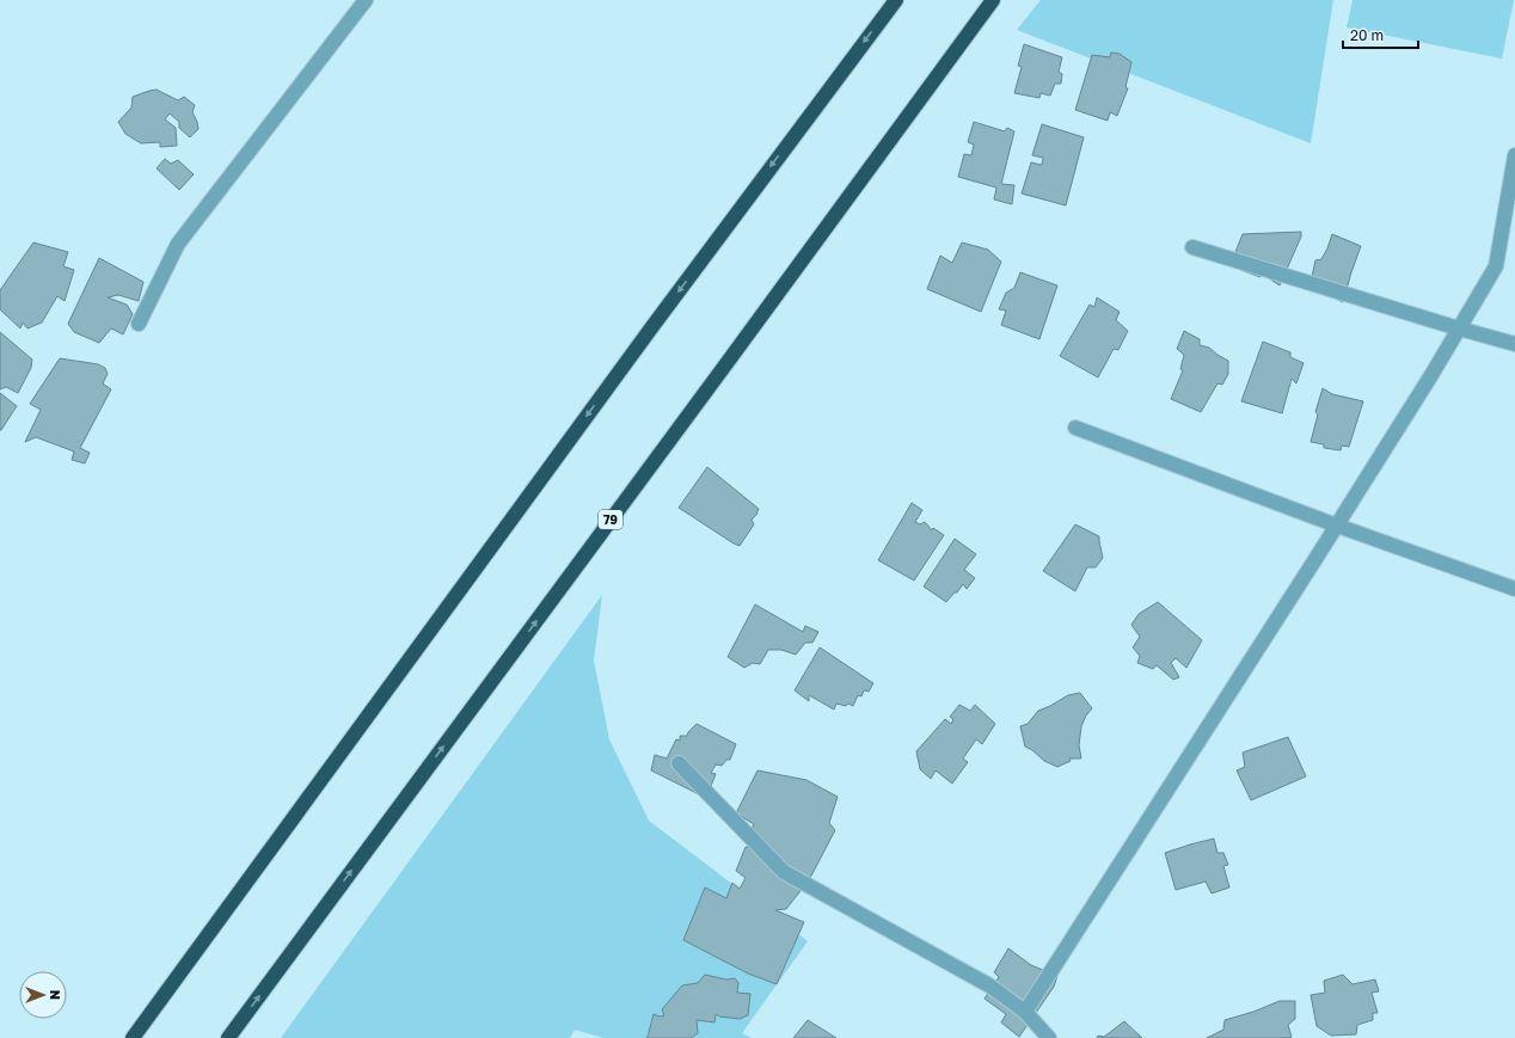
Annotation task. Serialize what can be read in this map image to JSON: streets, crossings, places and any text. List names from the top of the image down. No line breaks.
{"streets":{"highway":["79"]},"scale_bar":"20 m","north":"right"}
